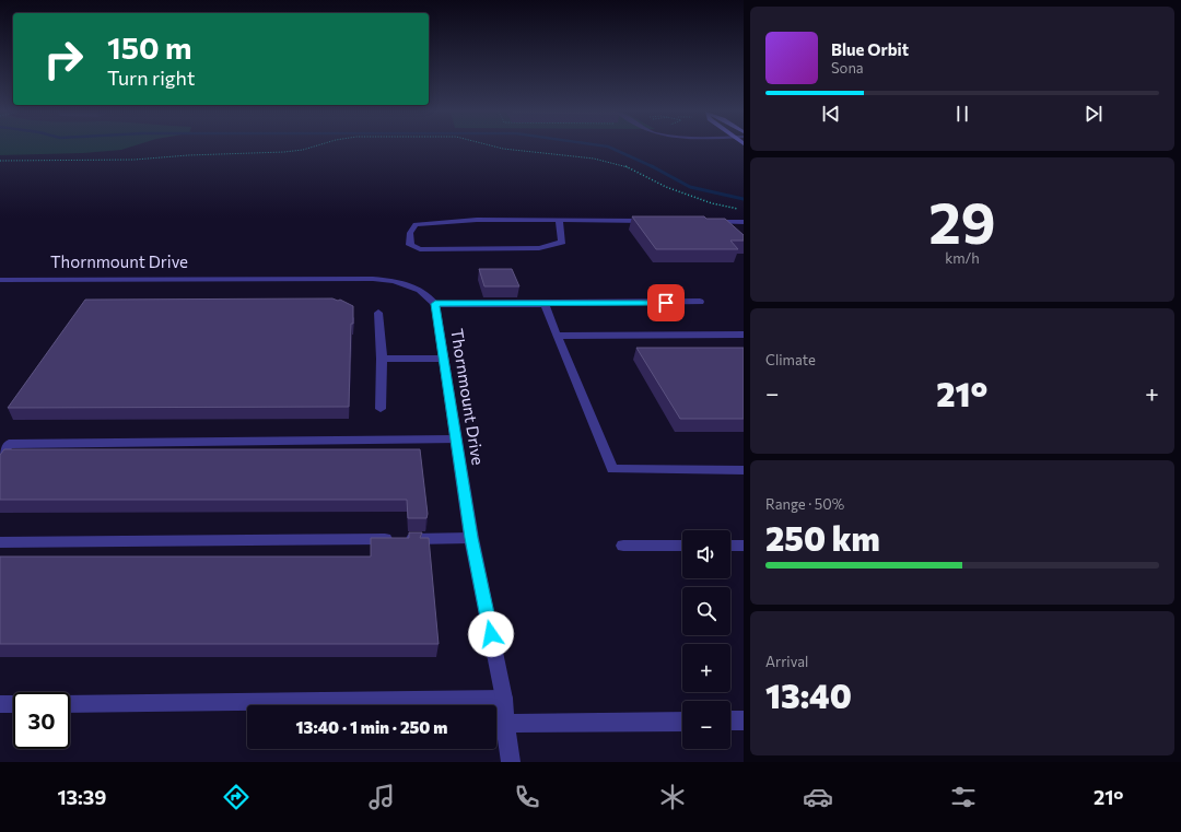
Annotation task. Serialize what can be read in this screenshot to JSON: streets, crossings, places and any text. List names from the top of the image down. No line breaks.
{"streets":{"street":["Thornmount Drive"]},"page":{"turn":["150 m","Turn right"],"song":["Blue Orbit","Sona"],"tile":[["29","km/h"],"Climate",["Range · 50%","250 km"],["Arrival","13:40"]],"heat":["−","21°","+"],"map_buttons":["+","−"],"limit":"30","trip":"13:40 · 1 min · 250 m","tabs":["13:39","21°"]}}
